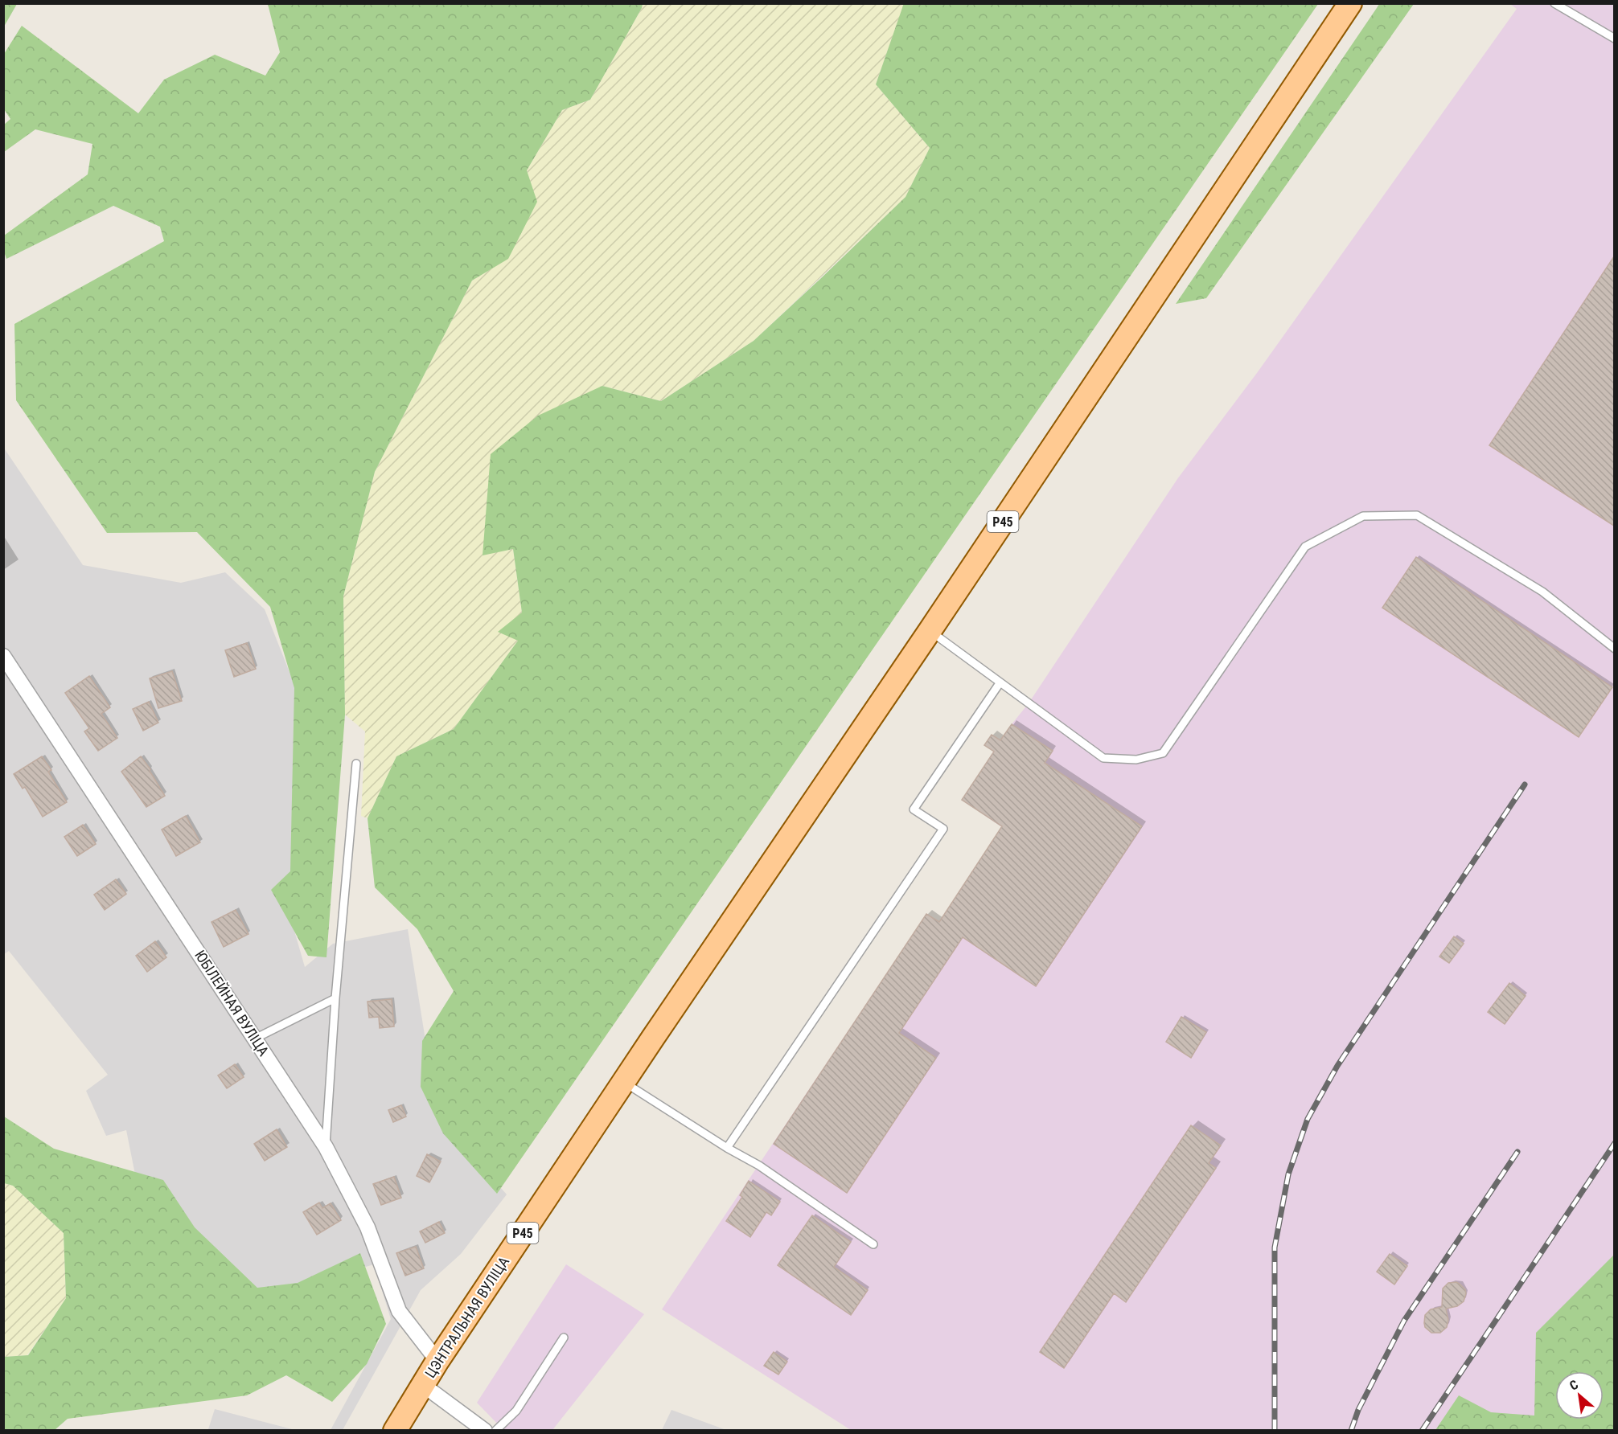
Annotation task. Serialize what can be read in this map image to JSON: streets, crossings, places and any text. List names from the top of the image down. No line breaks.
{"streets":{"main road":["Р45","ЦЭНТРАЛЬНАЯ ВУЛІЦА"],"street":["ЮБІЛЕЙНАЯ ВУЛІЦА"]},"crossings":[["Р45","ЦЭНТРАЛЬНАЯ ВУЛІЦА"],["ЮБІЛЕЙНАЯ ВУЛІЦА","ЦЭНТРАЛЬНАЯ ВУЛІЦА"]],"north":"top left"}
